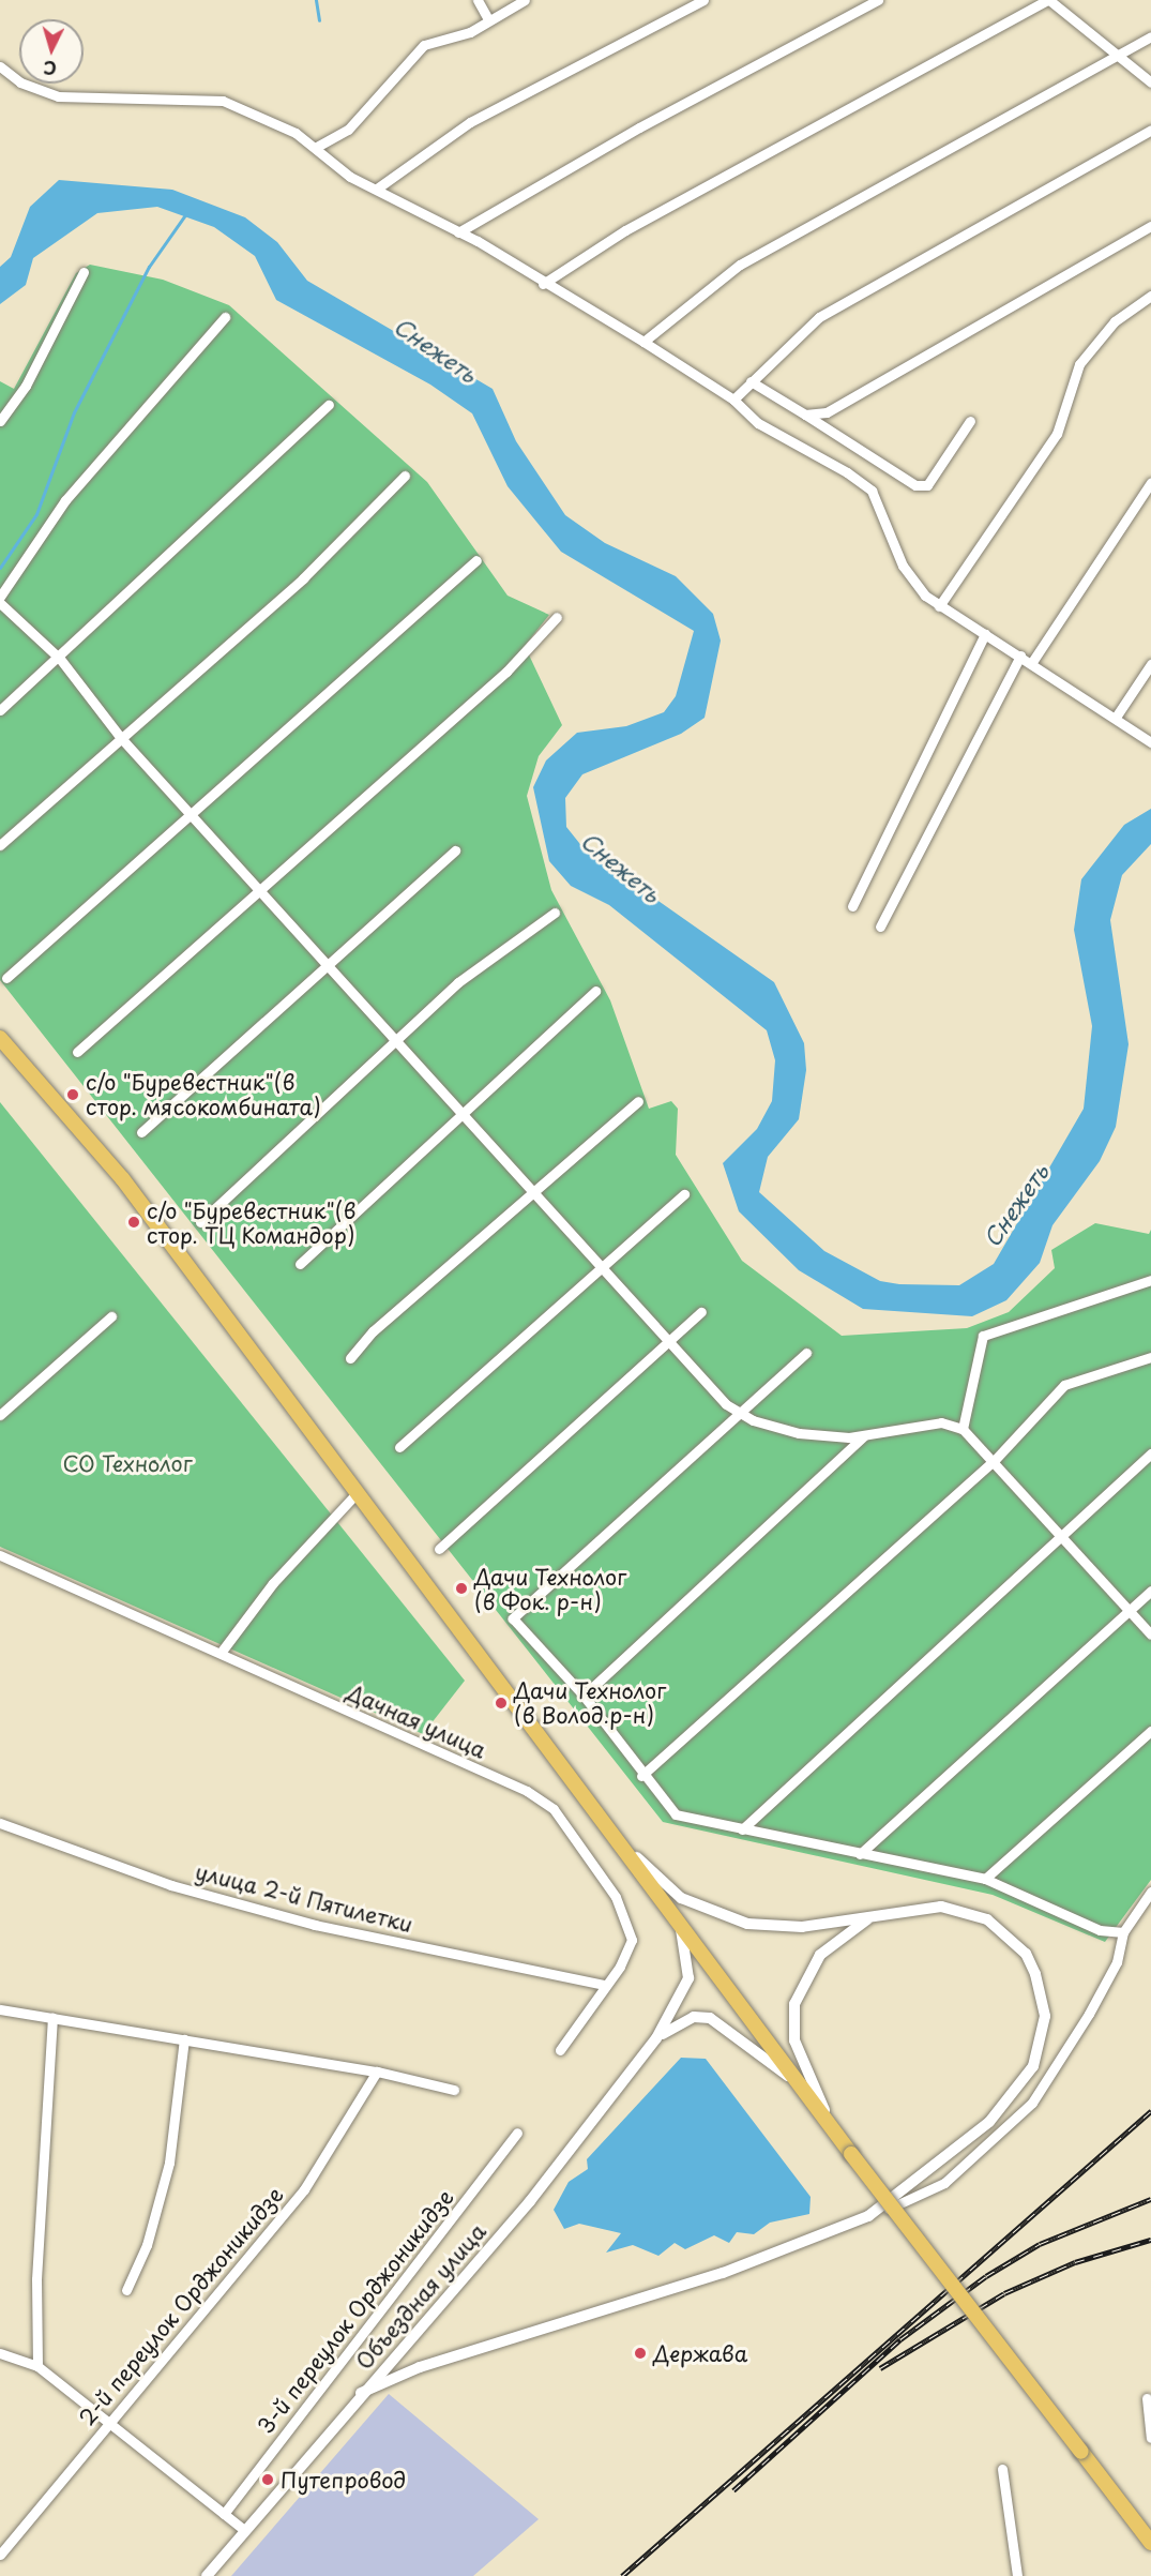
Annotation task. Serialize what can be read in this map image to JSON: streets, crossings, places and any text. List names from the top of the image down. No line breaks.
{"streets":{"street":["Дачная улица","улица 2-й Пятилетки","Объездная улица","2-й переулок Орджоникидзе","3-й переулок Орджоникидзе"]},"crossings":[["Дачная улица","улица 2-й Пятилетки"]],"water":["Снежеть"],"parks":["СО Технолог"],"places":["с/о \"Буревестник\"(в стор. мясокомбината)","с/о \"Буревестник\"(в стор. ТЦ Командор)","Дачи Технолог (в Фок. р-н)","Дачи Технолог (в Волод.р-н)","Держава","Путепровод"],"north":"bottom"}
